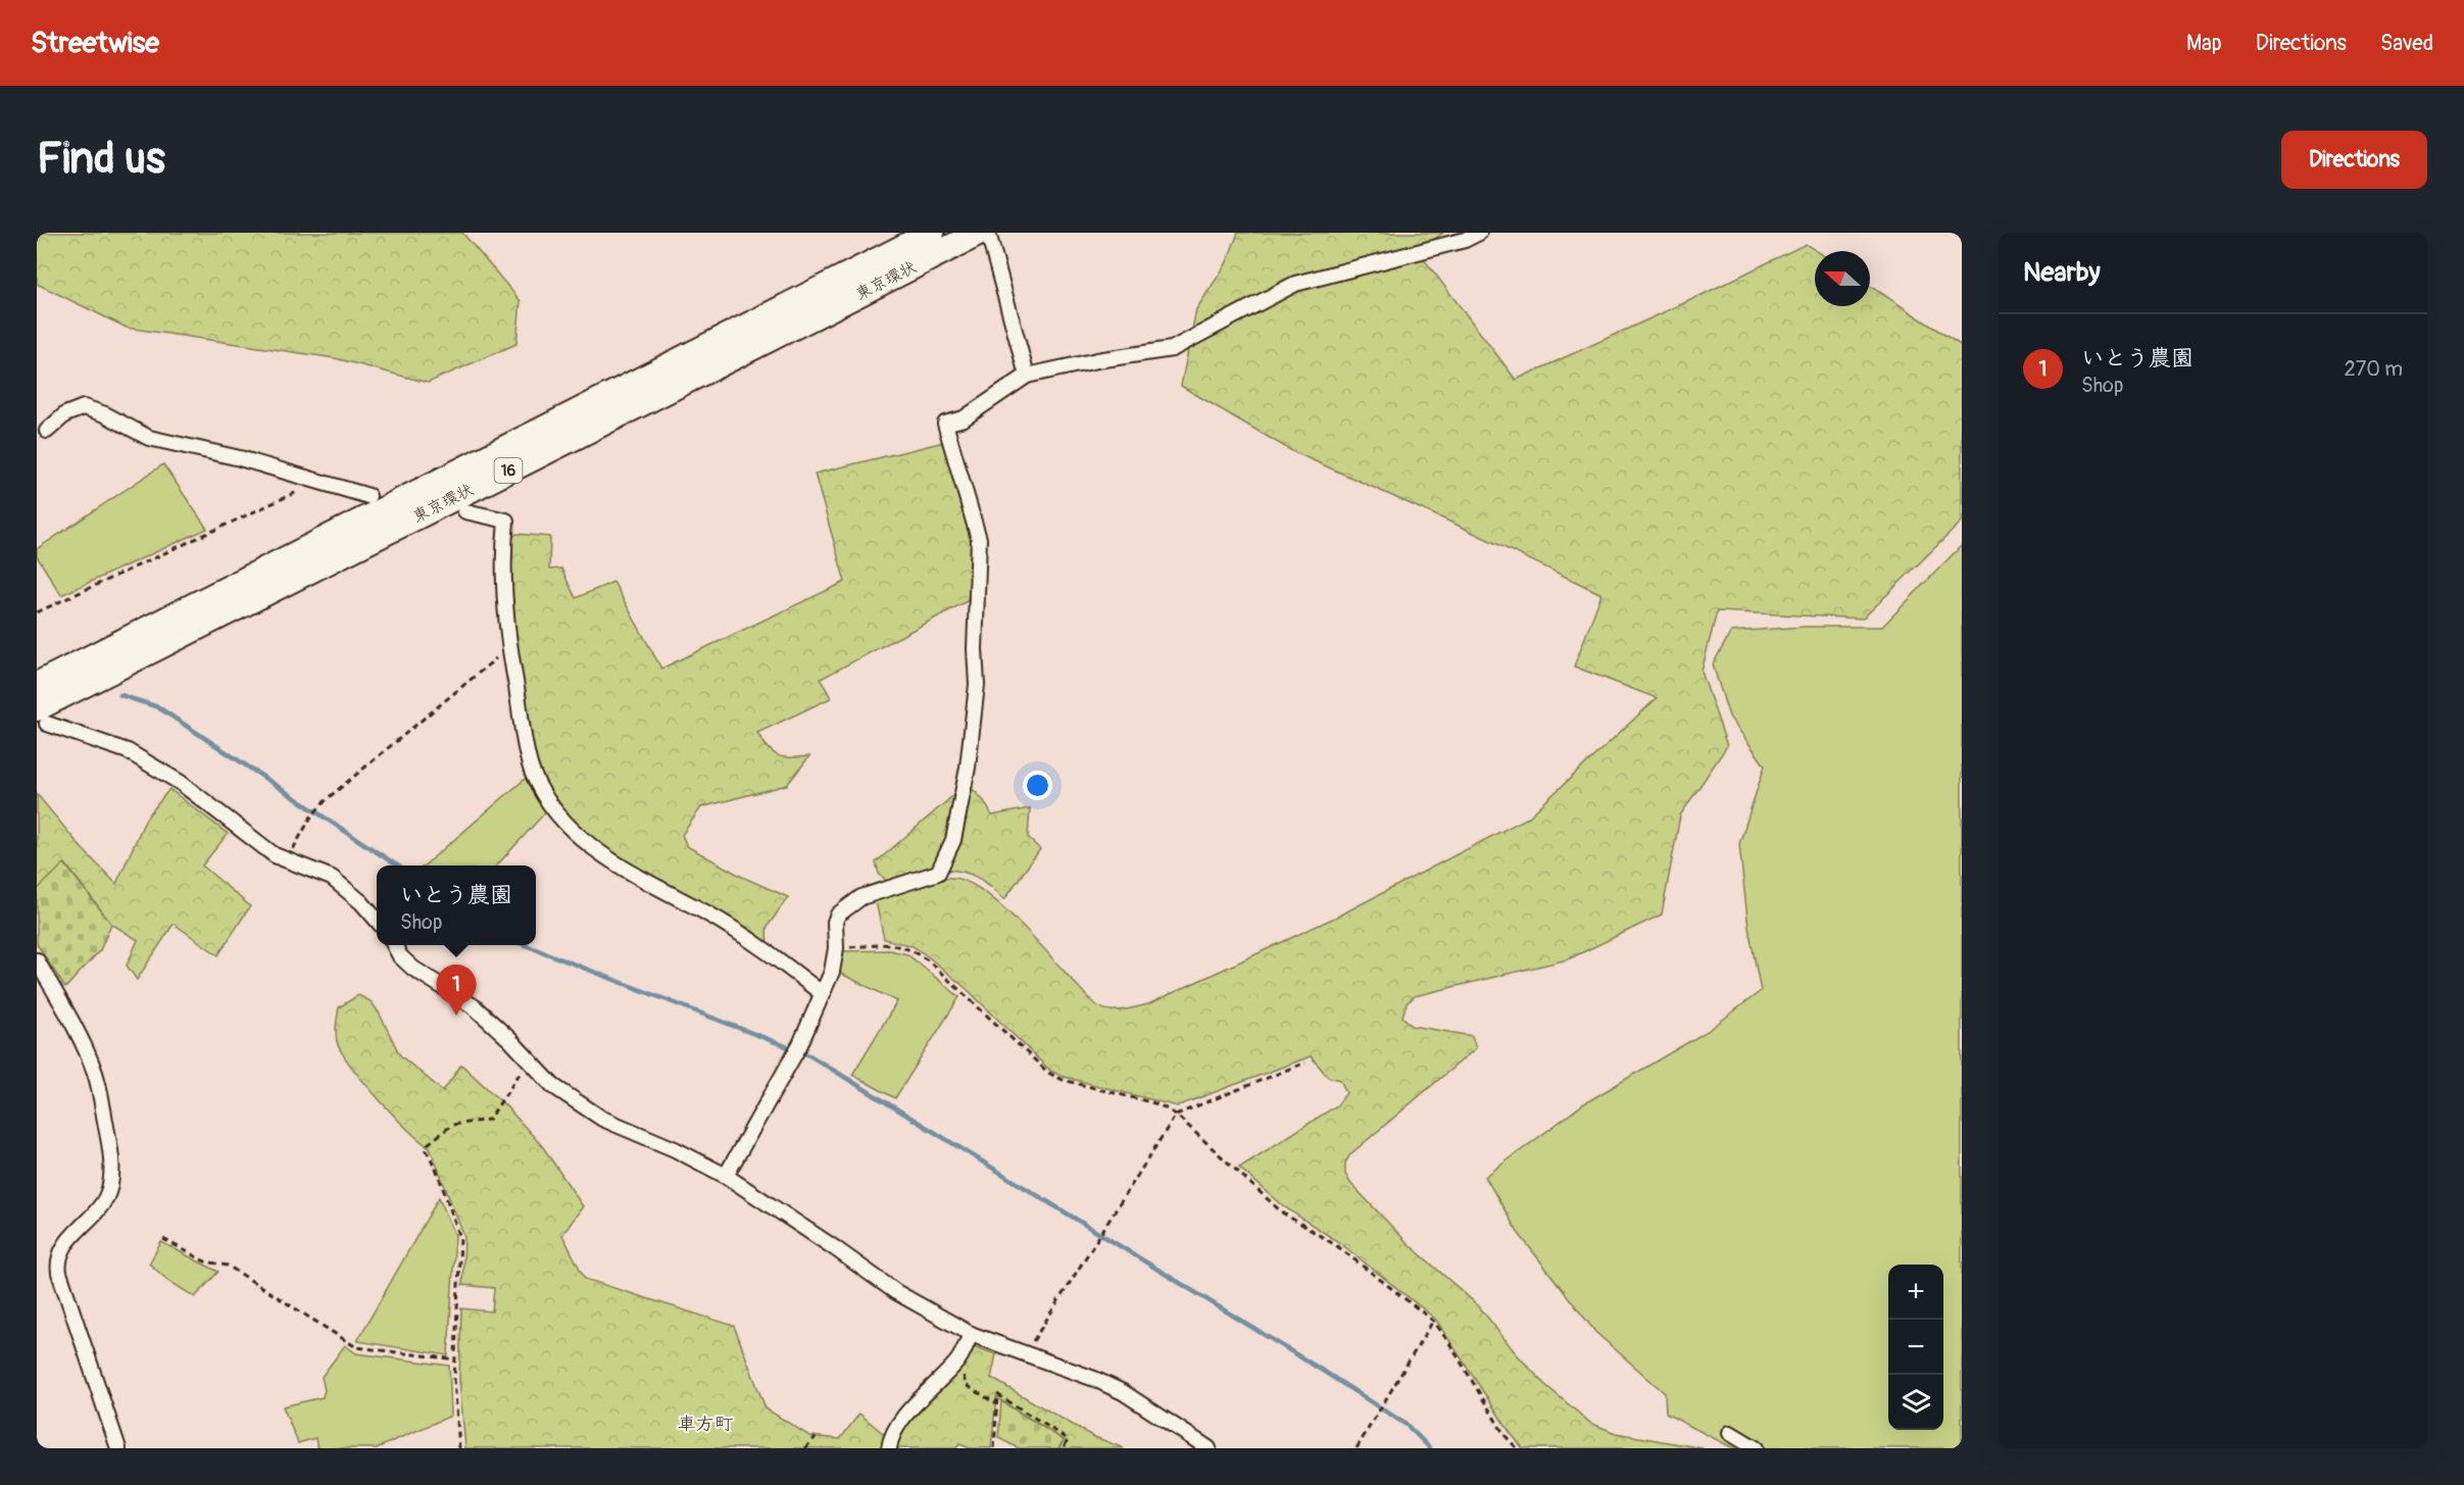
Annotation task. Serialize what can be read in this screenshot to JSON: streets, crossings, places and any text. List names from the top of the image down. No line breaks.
{"streets":{"highway":["東京環状","16"]},"districts":["車方町"],"north":"left","page":{"header":"Streetwise","nav":["Map","Directions","Saved"],"buttons":"Directions","title":"Find us","heading":"Nearby","list":[{"mark":"1","name":"いとう農園","note":"Shop","value":"270 m"}],"popup":["いとう農園","Shop"],"pins":"1","map_buttons":["+","−"]}}
